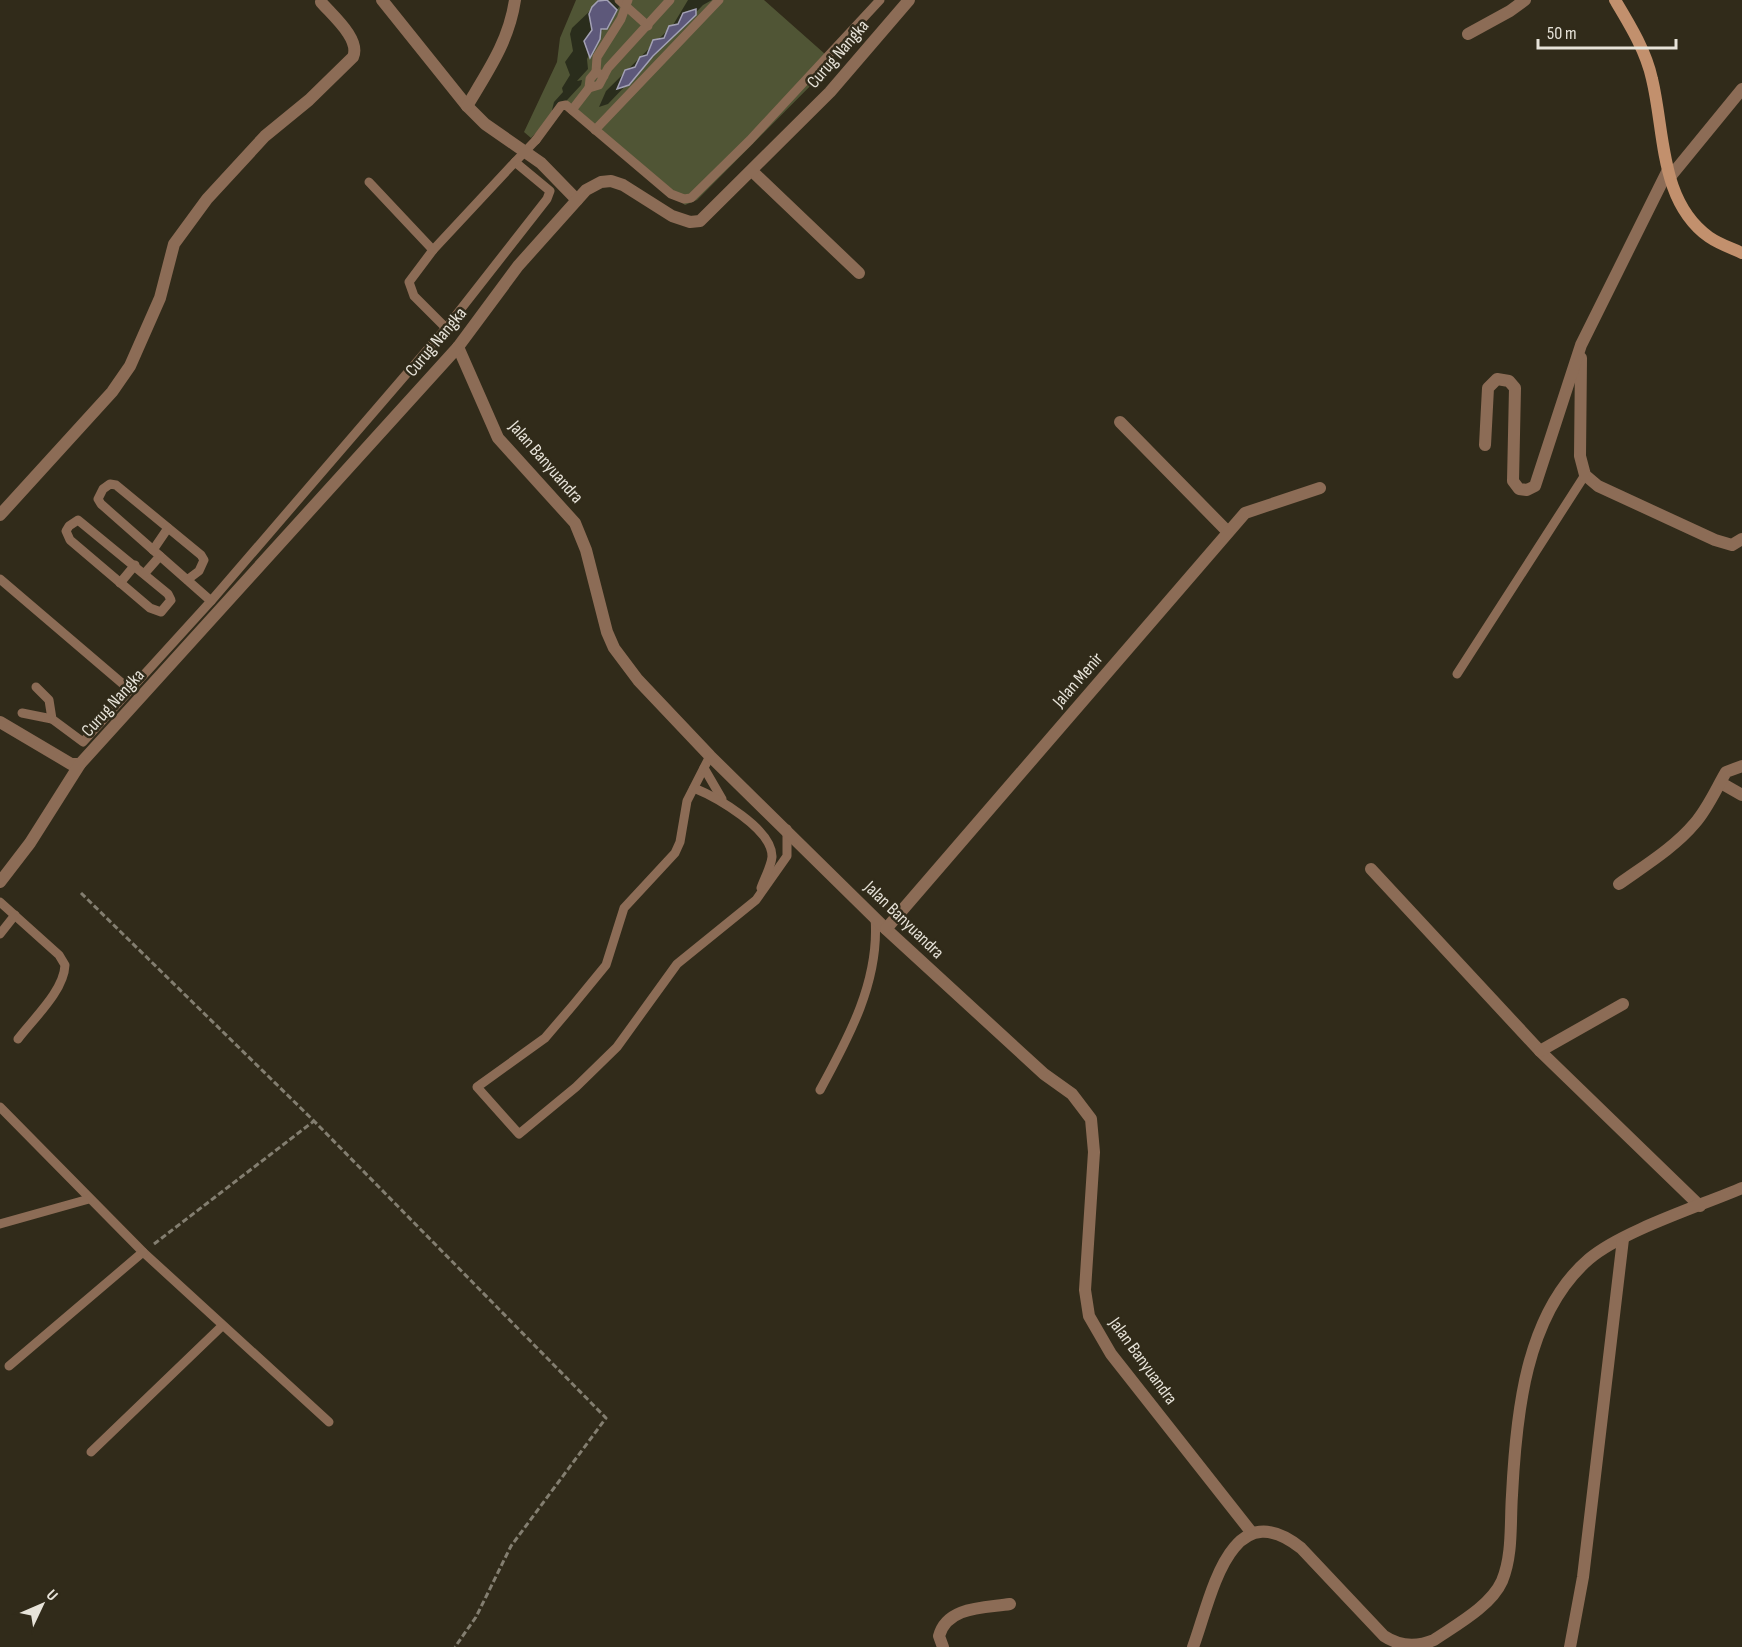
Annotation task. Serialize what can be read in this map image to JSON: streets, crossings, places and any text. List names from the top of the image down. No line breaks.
{"streets":{"street":["Curug Nangka","Jalan Banyuandra","Jalan Menir"]},"crossings":[["Curug Nangka","Jalan Banyuandra"],["Jalan Banyuandra","Jalan Menir"]],"scale_bar":"50 m","north":"top right"}
